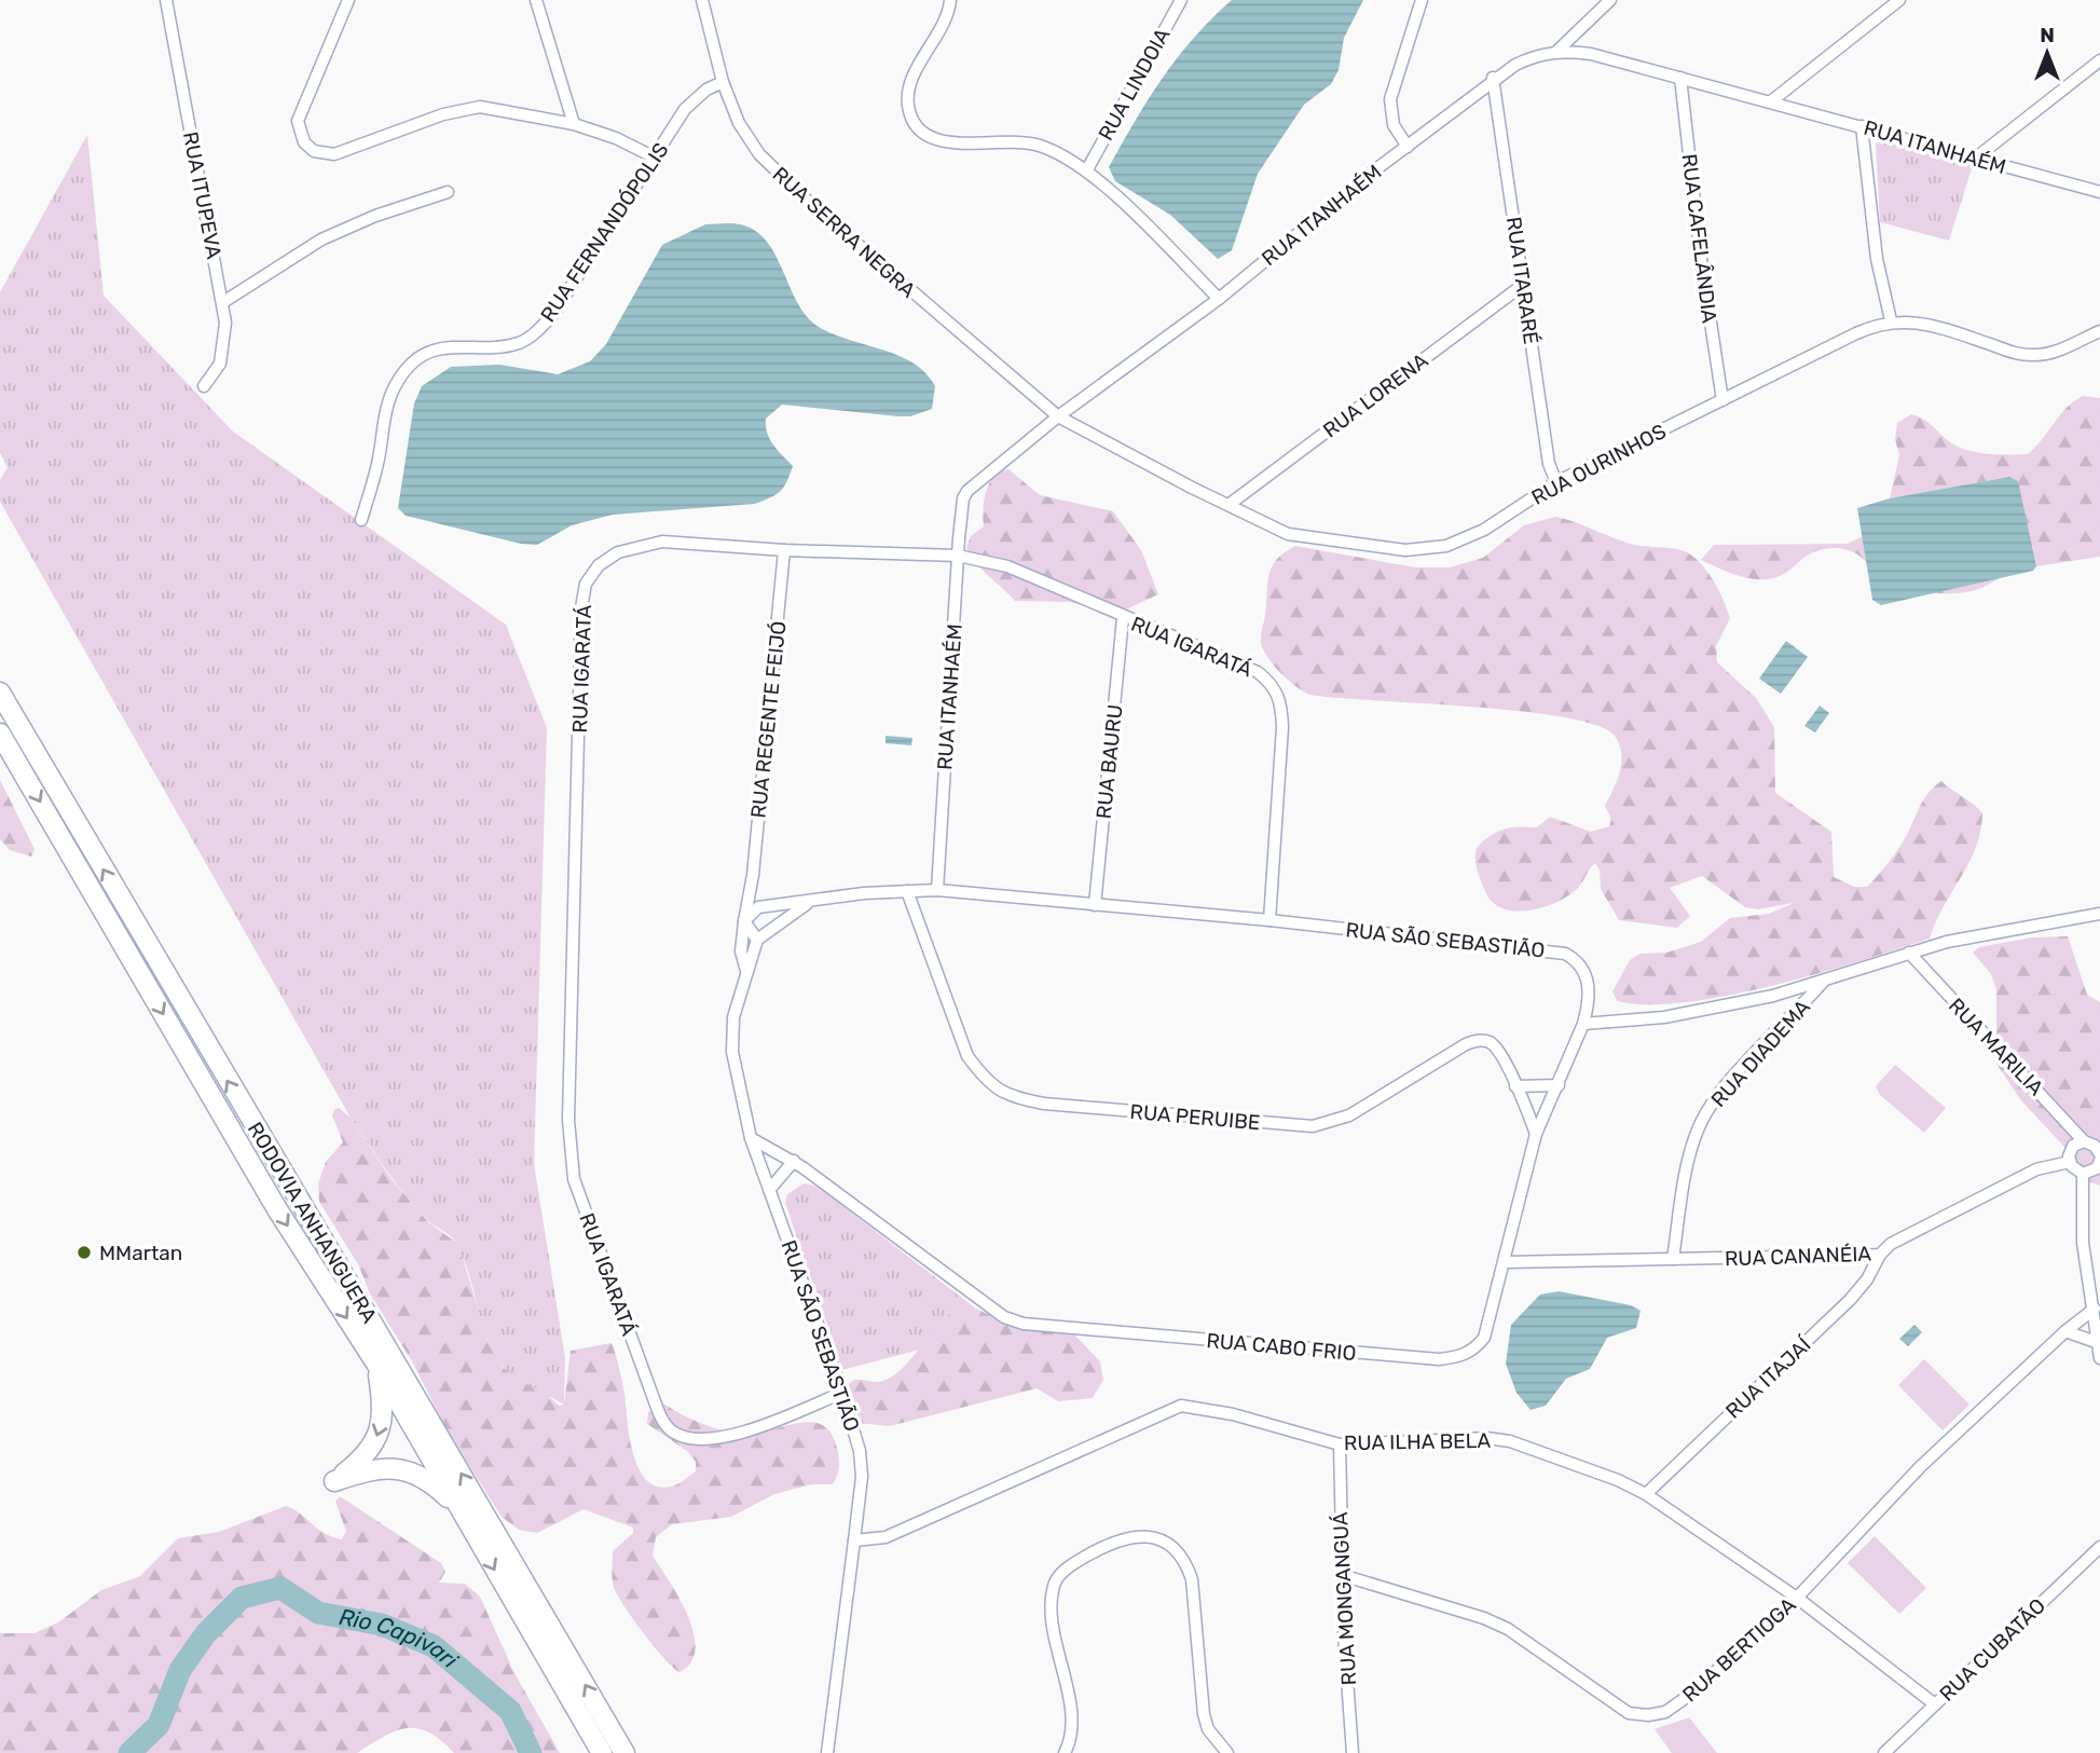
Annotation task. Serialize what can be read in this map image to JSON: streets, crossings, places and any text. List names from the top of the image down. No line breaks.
{"streets":{"highway":["RODOVIA ANHANGUERA"],"street":["RUA LINDOIA","RUA ITANHAÉM","RUA ITUPEVA","RUA FERNANDÓPOLIS","RUA SERRA NEGRA","RUA CAFELÂNDIA","RUA ITARARÉ","RUA LORENA","RUA OURINHOS","RUA IGARATÁ","RUA REGENTE FEIJÓ","RUA BAURU","RUA SÃO SEBASTIÃO","RUA MARILIA","RUA DIADEMA","RUA PERUIBE","RUA CANANÉIA","RUA CABO FRIO","RUA ITAJAÍ","RUA ILHA BELA","RUA MONGANGUÁ","RUA BERTIOGA","RUA CUBATÃO"]},"crossings":[["RUA ITANHAÉM","RUA SERRA NEGRA"],["RUA ITANHAÉM","RUA CAFELÂNDIA"],["RUA ITANHAÉM","RUA ITARARÉ"],["RUA ITANHAÉM","RUA OURINHOS"],["RUA ITANHAÉM","RUA IGARATÁ"],["RUA ITANHAÉM","RUA SÃO SEBASTIÃO"],["RUA FERNANDÓPOLIS","RUA SERRA NEGRA"],["RUA SERRA NEGRA","RUA OURINHOS"],["RUA CAFELÂNDIA","RUA OURINHOS"],["RUA ITARARÉ","RUA LORENA"],["RUA ITARARÉ","RUA OURINHOS"],["RUA LORENA","RUA OURINHOS"],["RUA IGARATÁ","RUA REGENTE FEIJÓ"],["RUA IGARATÁ","RUA BAURU"],["RUA IGARATÁ","RUA SÃO SEBASTIÃO"],["RUA REGENTE FEIJÓ","RUA SÃO SEBASTIÃO"],["RUA BAURU","RUA SÃO SEBASTIÃO"],["RUA SÃO SEBASTIÃO","RUA PERUIBE"],["RUA SÃO SEBASTIÃO","RUA CABO FRIO"],["RUA SÃO SEBASTIÃO","RUA ILHA BELA"],["RUA DIADEMA","RUA CANANÉIA"],["RUA PERUIBE","RUA CABO FRIO"],["RUA CANANÉIA","RUA CABO FRIO"],["RUA CANANÉIA","RUA ITAJAÍ"],["RUA ITAJAÍ","RUA ILHA BELA"],["RUA ILHA BELA","RUA MONGANGUÁ"],["RUA ILHA BELA","RUA BERTIOGA"],["RUA ILHA BELA","RUA CUBATÃO"],["RUA MONGANGUÁ","RUA BERTIOGA"]],"water":["Rio Capivari"],"places":["MMartan"],"north":"top"}
